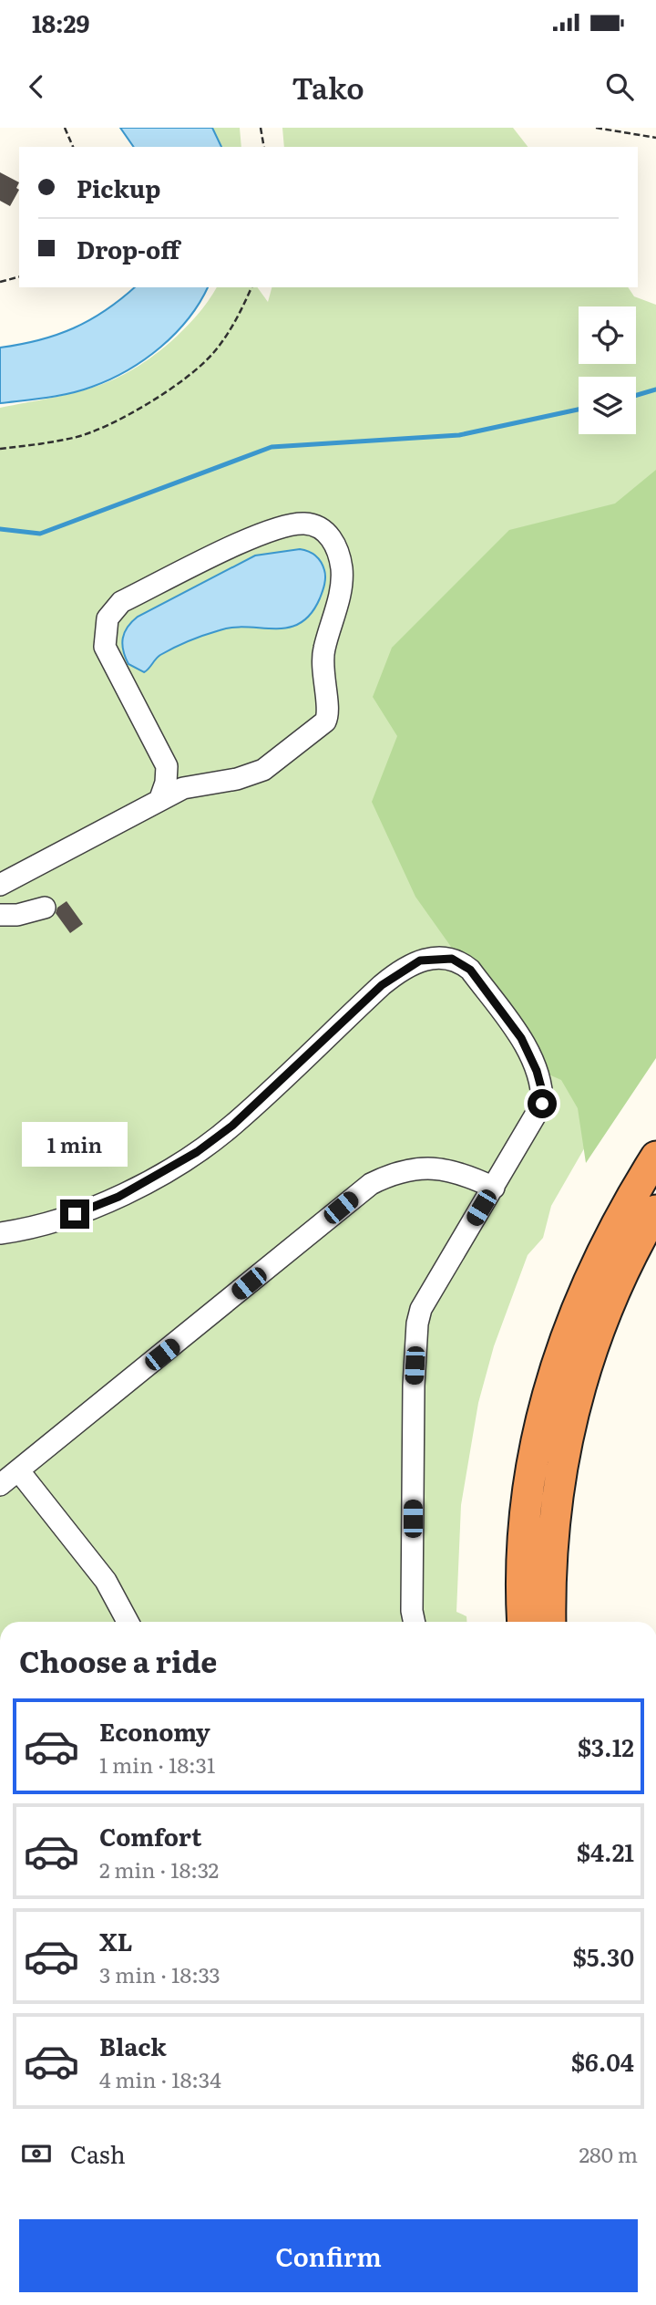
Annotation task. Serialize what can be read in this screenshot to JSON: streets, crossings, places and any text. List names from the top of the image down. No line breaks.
{"page":{"status":"18:29","header":"Tako","banner":["Pickup","Drop-off"],"bubble":"1 min","heading":"Choose a ride","list":[{"name":"Economy","note":"1 min · 18:31","value":"$3.12"},{"name":"Comfort","note":"2 min · 18:32","value":"$4.21"},{"name":"XL","note":"3 min · 18:33","value":"$5.30"},{"name":"Black","note":"4 min · 18:34","value":"$6.04"}],"pay":["Cash","280 m"],"buttons":"Confirm"}}
